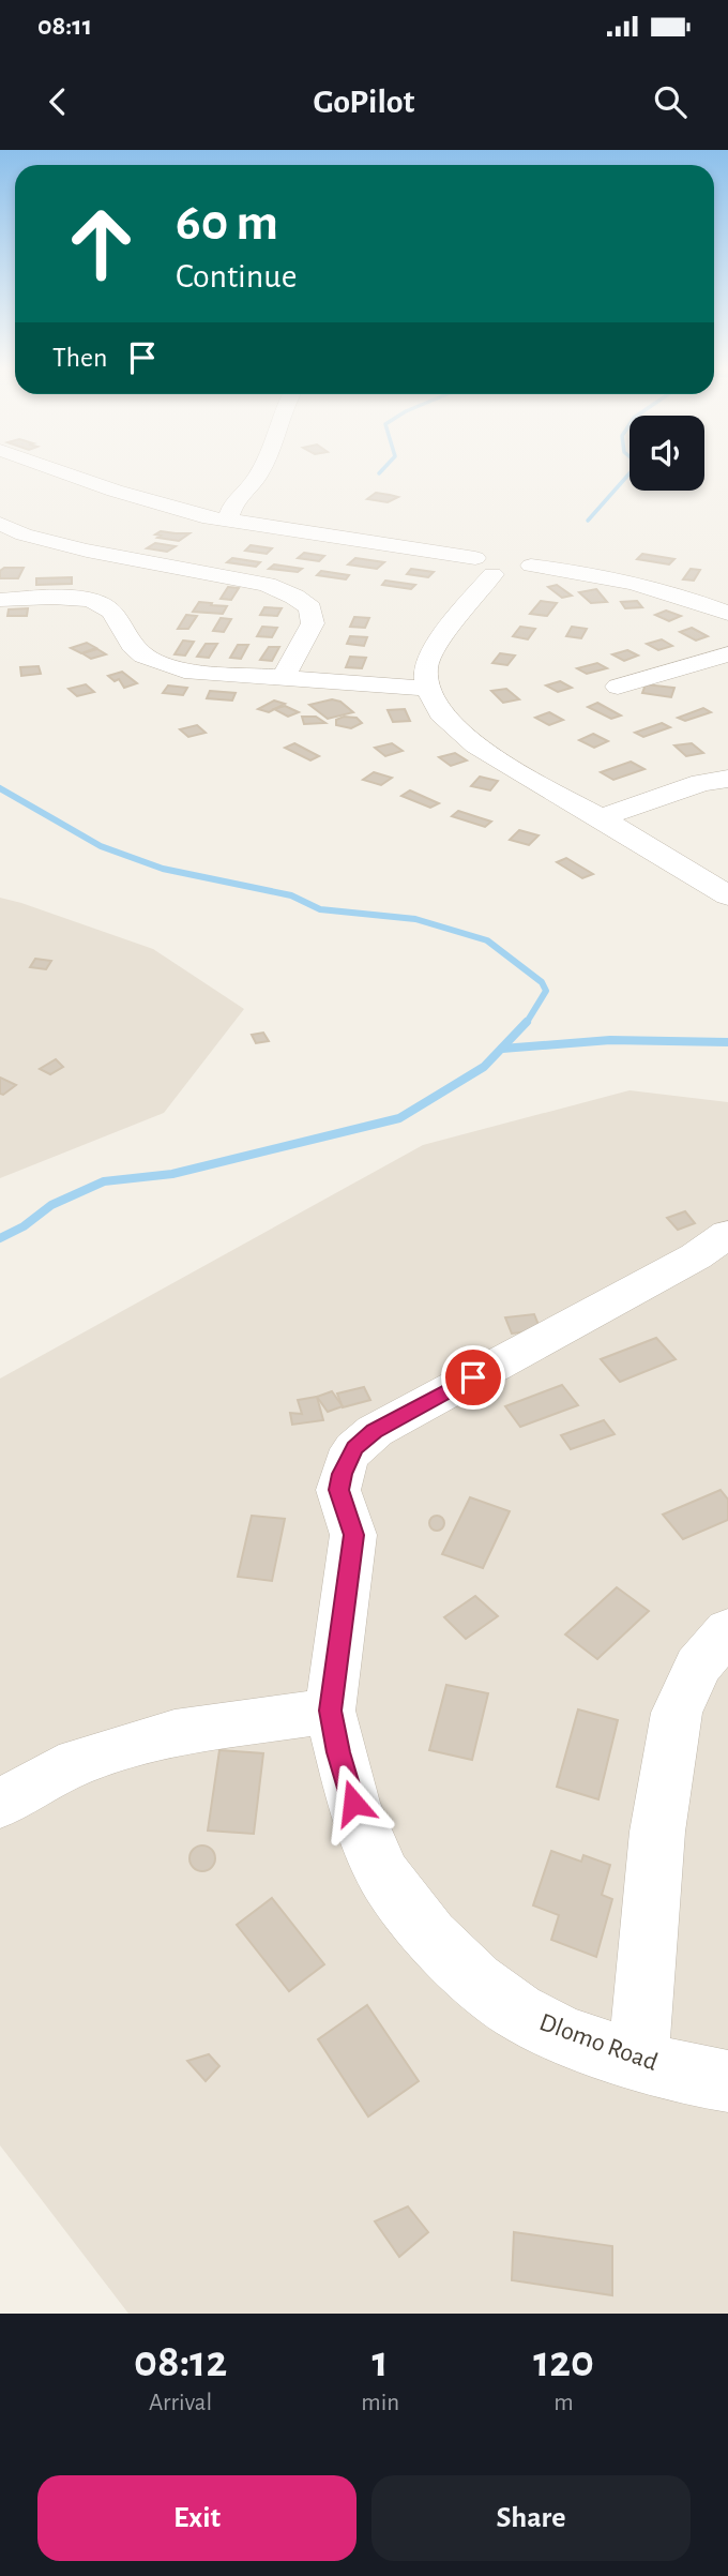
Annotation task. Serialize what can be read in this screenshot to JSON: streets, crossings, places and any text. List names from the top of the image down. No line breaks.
{"streets":{"street":["Dlomo Road"]},"page":{"status":"08:11","header":"GoPilot","turn":["60 m","Continue"],"then":"Then","eta":["08:12","Arrival","1","min","120","m"],"buttons":["Exit","Share"]}}
